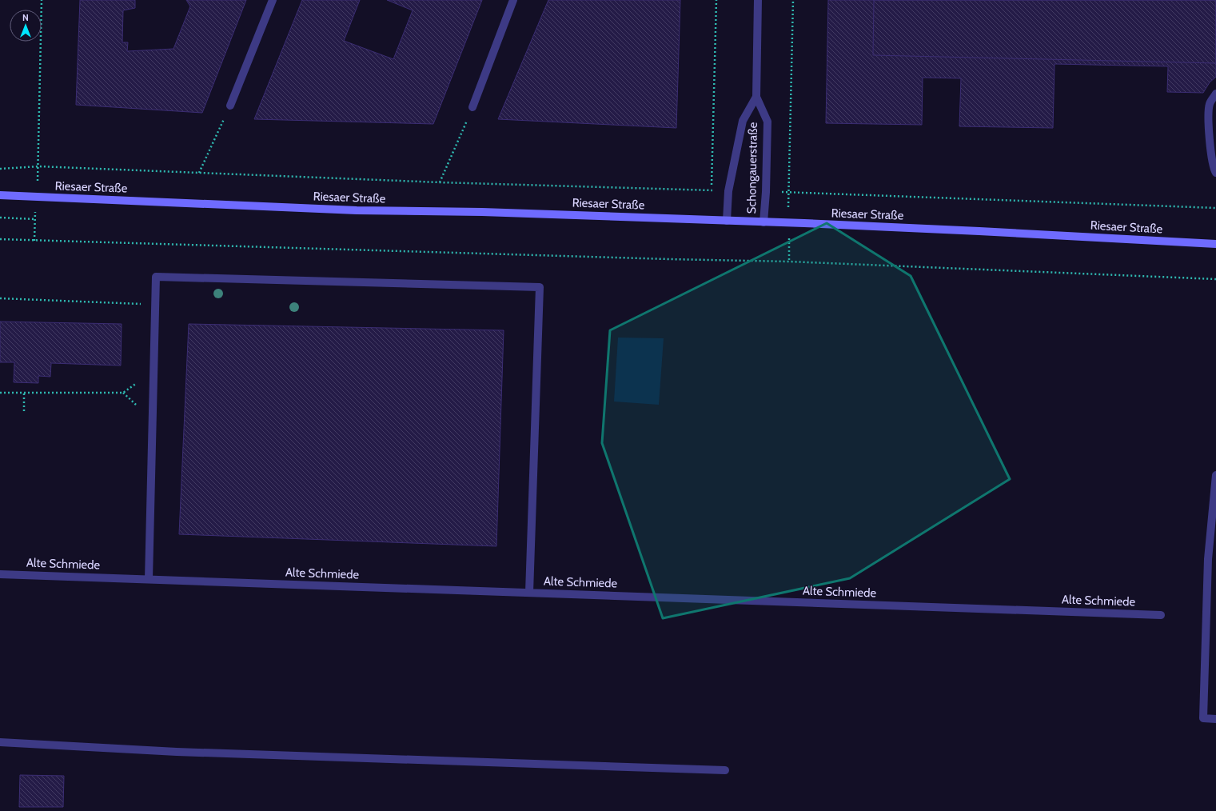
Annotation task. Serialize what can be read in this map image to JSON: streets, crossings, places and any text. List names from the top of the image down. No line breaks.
{"streets":{"main road":["Riesaer Straße"],"street":["Schongauerstraße","Alte Schmiede"]},"crossings":[["Schongauerstraße","Riesaer Straße"]],"north":"top"}
